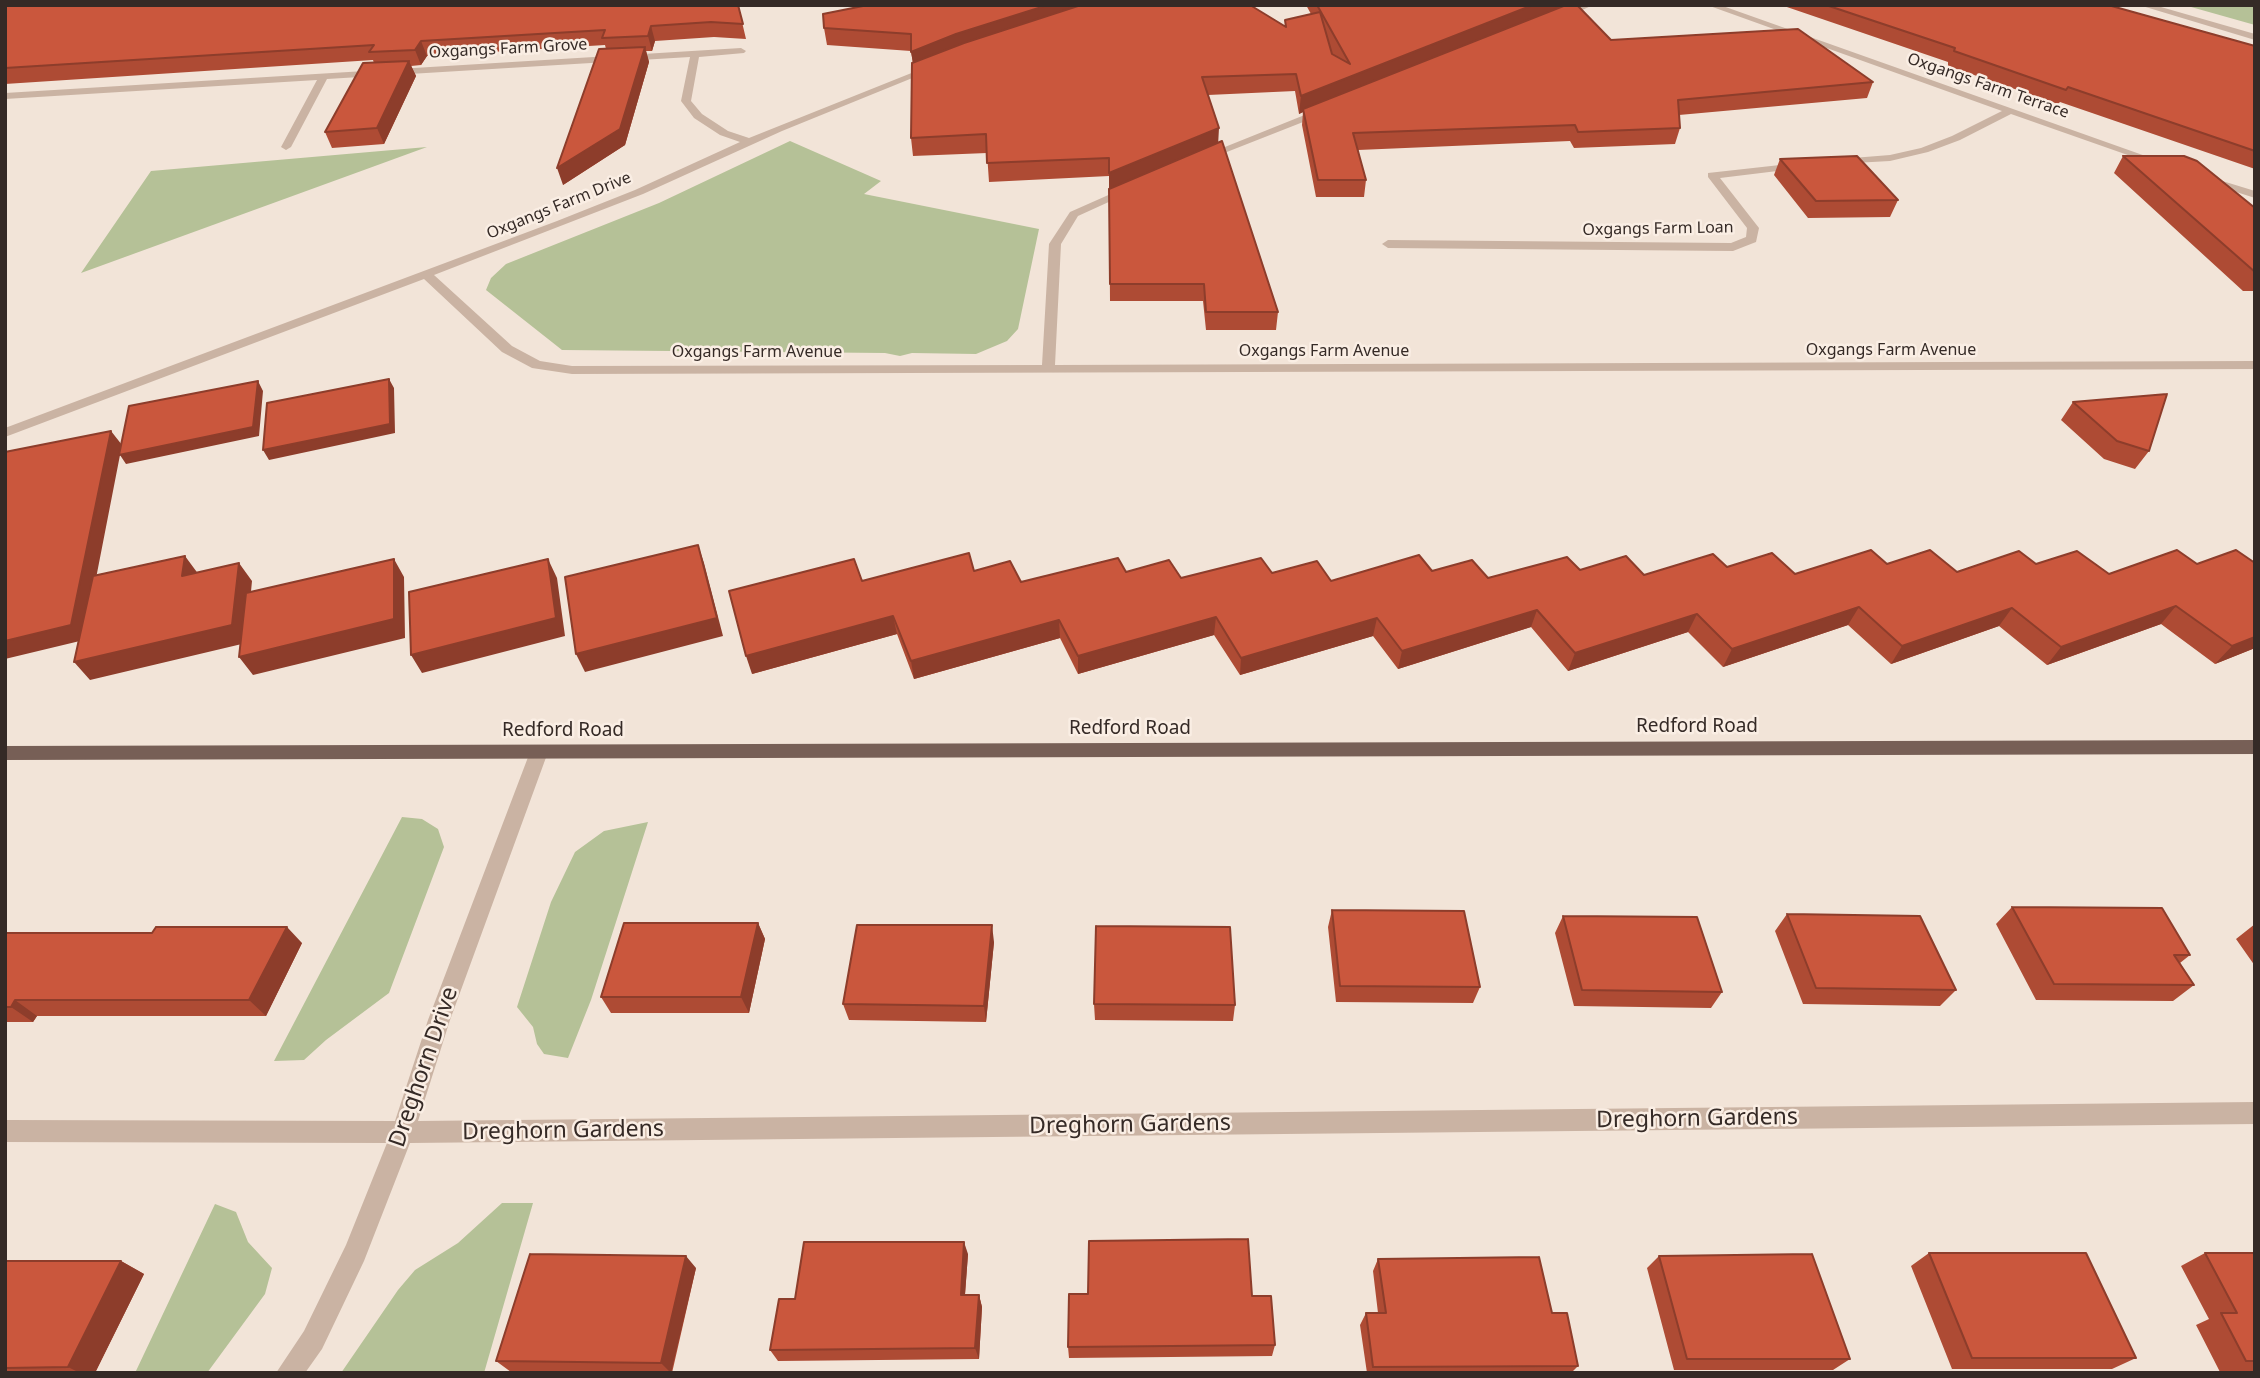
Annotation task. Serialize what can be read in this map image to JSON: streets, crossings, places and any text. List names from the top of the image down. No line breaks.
{"streets":{"main road":["Redford Road"],"street":["Oxgangs Farm Grove","Oxgangs Farm Terrace","Oxgangs Farm Drive","Oxgangs Farm Loan","Oxgangs Farm Avenue","Dreghorn Drive","Dreghorn Gardens"]},"crossings":[["Oxgangs Farm Drive","Oxgangs Farm Avenue"],["Redford Road","Dreghorn Drive"],["Dreghorn Drive","Dreghorn Gardens"]]}
